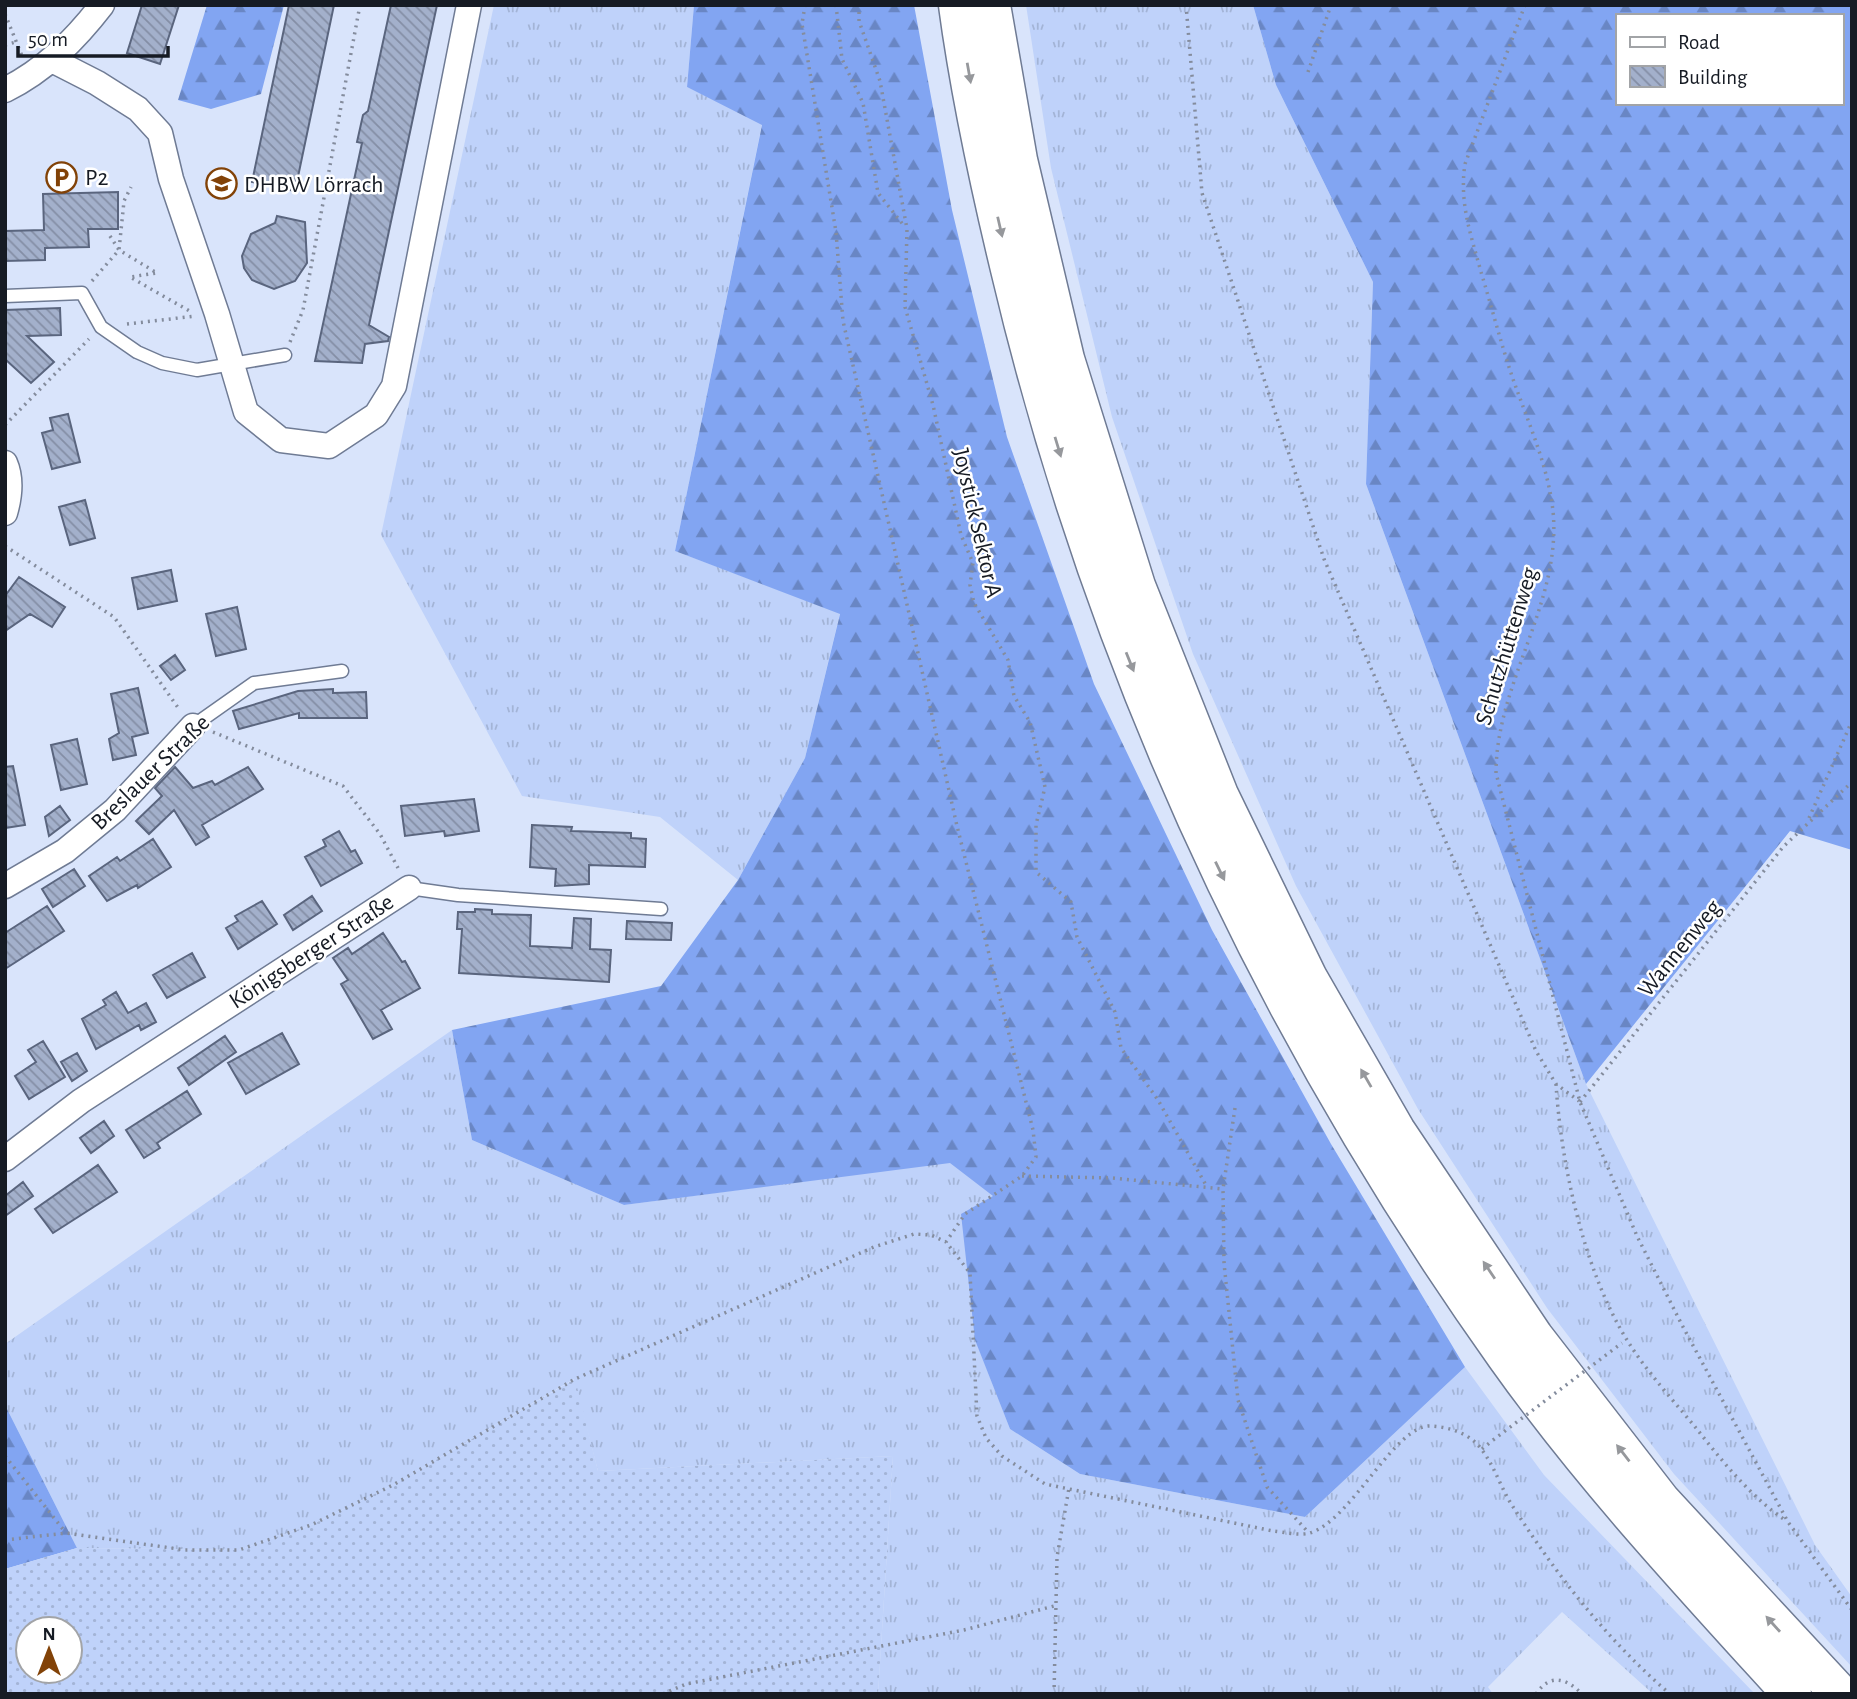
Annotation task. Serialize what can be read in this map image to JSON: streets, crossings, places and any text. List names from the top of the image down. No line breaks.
{"streets":{"street":["Breslauer Straße","Königsberger Straße"],"path":["Joystick Sektor A","Schutzhüttenweg","Wannenweg"]},"crossings":[["Schutzhüttenweg","Wannenweg"]],"places":{"parking":["P2"],"school or university":["DHBW Lörrach"]},"legend":["Road","Building"],"scale_bar":"50 m","north":"top"}
